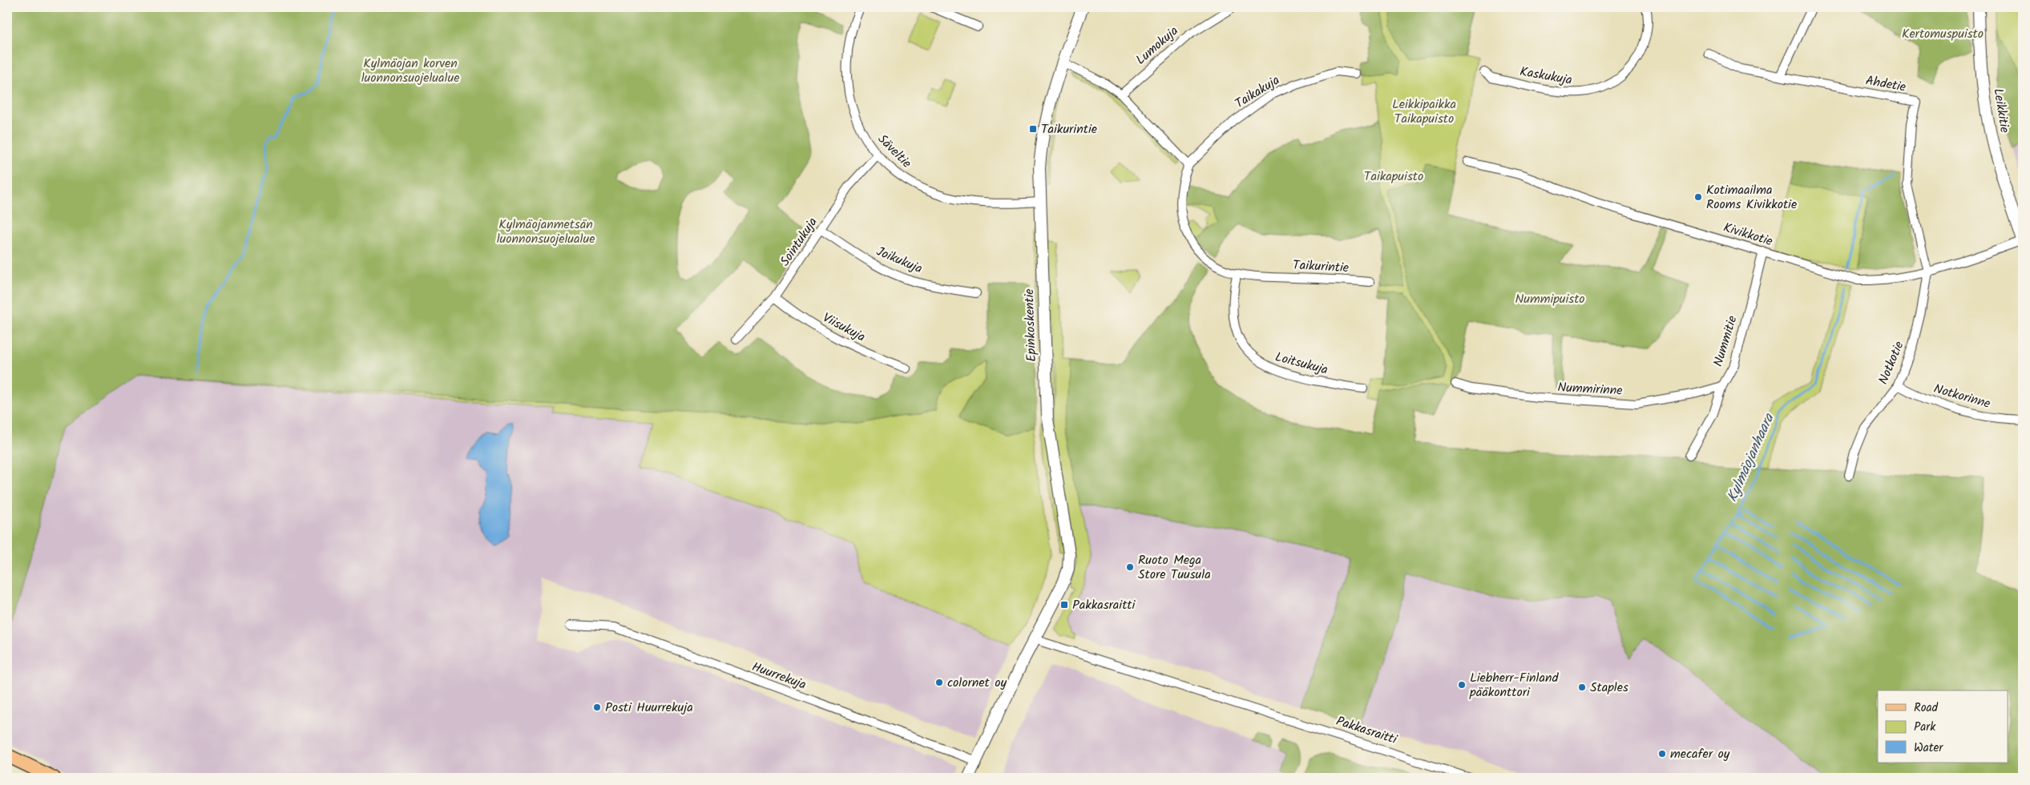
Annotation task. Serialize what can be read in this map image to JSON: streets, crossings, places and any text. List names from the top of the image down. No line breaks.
{"streets":{"street":["Lumokuja","Kaskukuja","Ahdetie","Taikakuja","Leikkitie","Säveltie","Kivikkotie","Sointukuja","Joikukuja","Taikurintie","Epinkoskentie","Viisukuja","Nummitie","Notkotie","Loitsukuja","Nummirinne","Notkorinne","Huurrekuja","Pakkasraitti"]},"crossings":[["Ahdetie","Kivikkotie"],["Ahdetie","Notkotie"],["Taikakuja","Taikurintie"],["Leikkitie","Kivikkotie"],["Säveltie","Sointukuja"],["Säveltie","Epinkoskentie"],["Kivikkotie","Nummitie"],["Kivikkotie","Notkotie"],["Sointukuja","Joikukuja"],["Sointukuja","Viisukuja"],["Taikurintie","Loitsukuja"],["Epinkoskentie","Pakkasraitti"],["Nummitie","Nummirinne"],["Notkotie","Notkorinne"]],"water":["Kylmäojanhaara"],"parks":["Kertomuspuisto","Kylmäojan korven luonnonsuojelualue","Leikkipaikka Taikapuisto","Taikapuisto","Kylmäojanmetsän luonnonsuojelualue","Nummipuisto"],"places":{"transit":["Taikurintie","Pakkasraitti"],"other":["Kotimaailma Rooms Kivikkotie","Ruoto Mega Store Tuusula","colornet oy","Liebherr-Finland pääkonttori","Staples","Posti Huurrekuja","mecafer oy"]},"legend":["Road","Park","Water"]}
